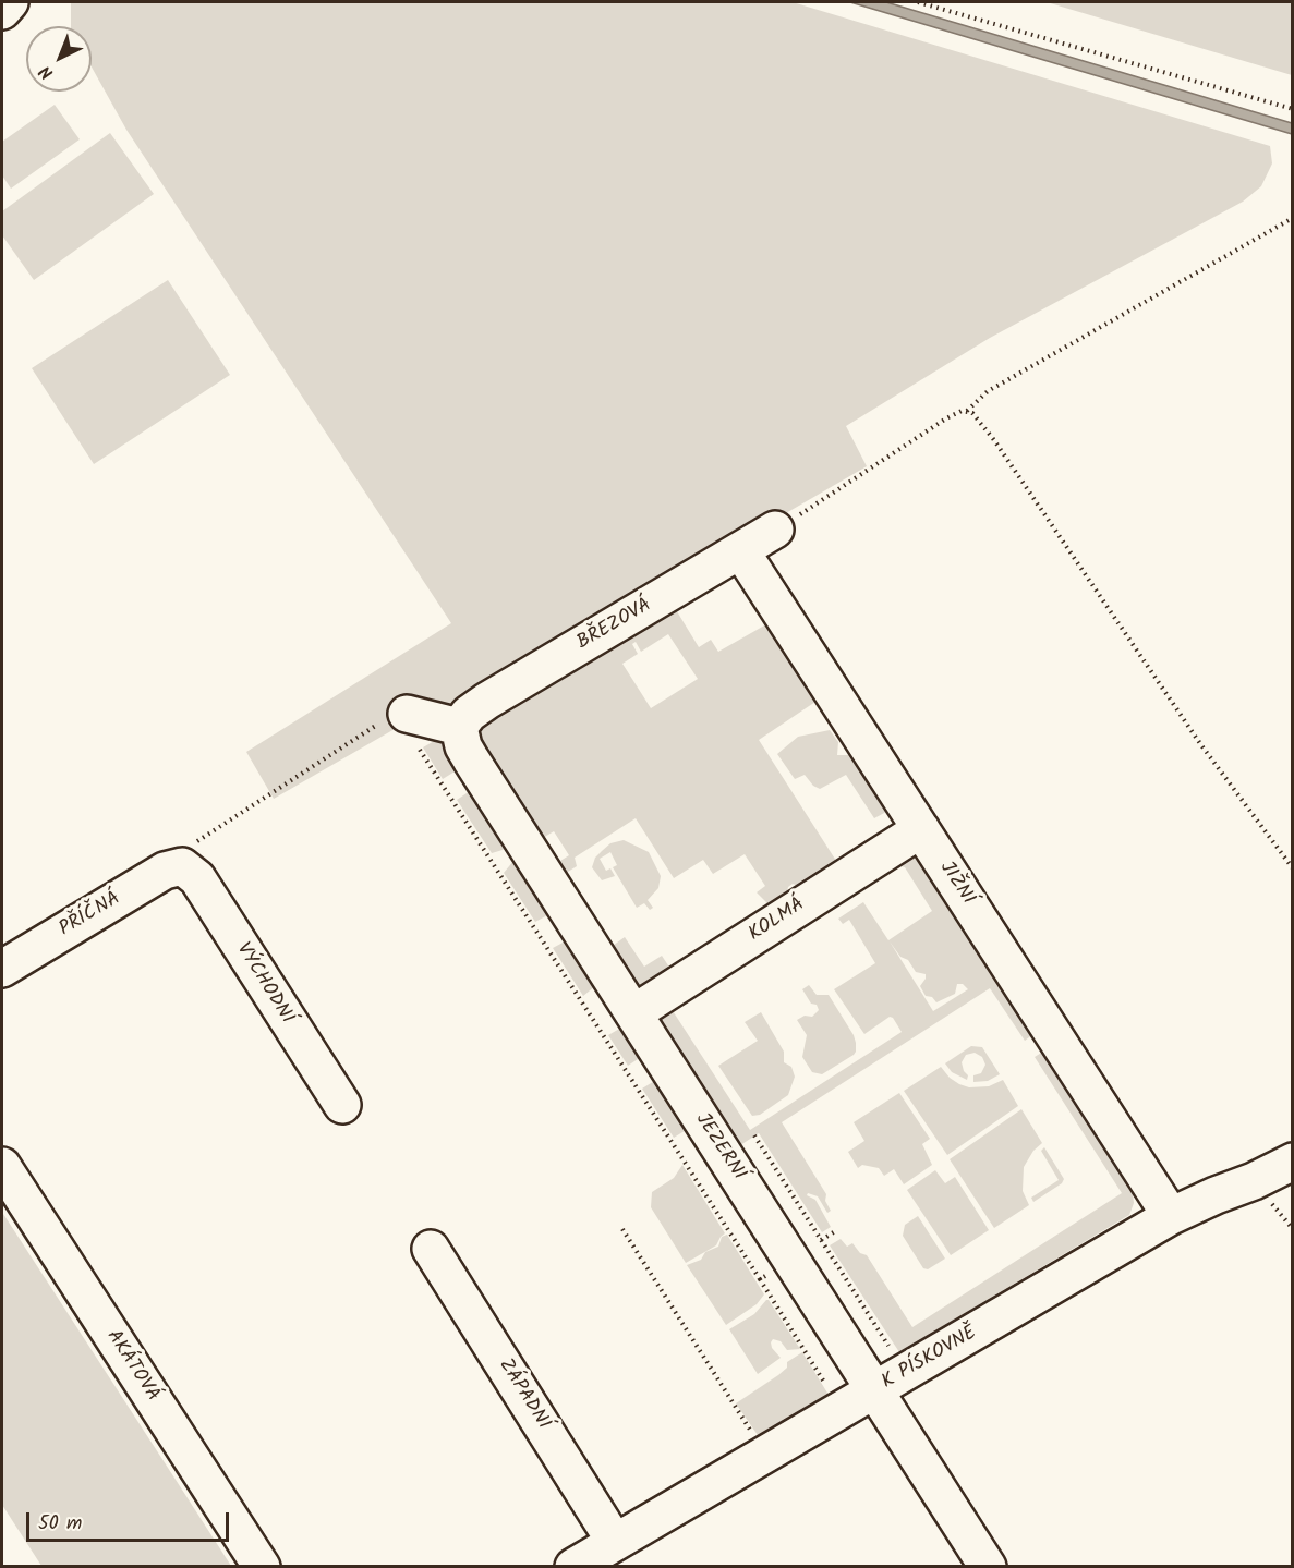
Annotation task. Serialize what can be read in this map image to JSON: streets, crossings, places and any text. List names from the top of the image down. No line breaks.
{"streets":{"street":["BŘEZOVÁ","JIŽNÍ","PŘÍČNÁ","KOLMÁ","VÝCHODNÍ","JEZERNÍ","K PÍSKOVNĚ","AKÁTOVÁ","ZÁPADNÍ"]},"crossings":[["BŘEZOVÁ","JIŽNÍ"],["BŘEZOVÁ","JEZERNÍ"],["JIŽNÍ","KOLMÁ"],["JIŽNÍ","K PÍSKOVNĚ"],["PŘÍČNÁ","VÝCHODNÍ"],["KOLMÁ","JEZERNÍ"],["JEZERNÍ","K PÍSKOVNĚ"],["K PÍSKOVNĚ","ZÁPADNÍ"]],"scale_bar":"50 m","north":"bottom left"}
